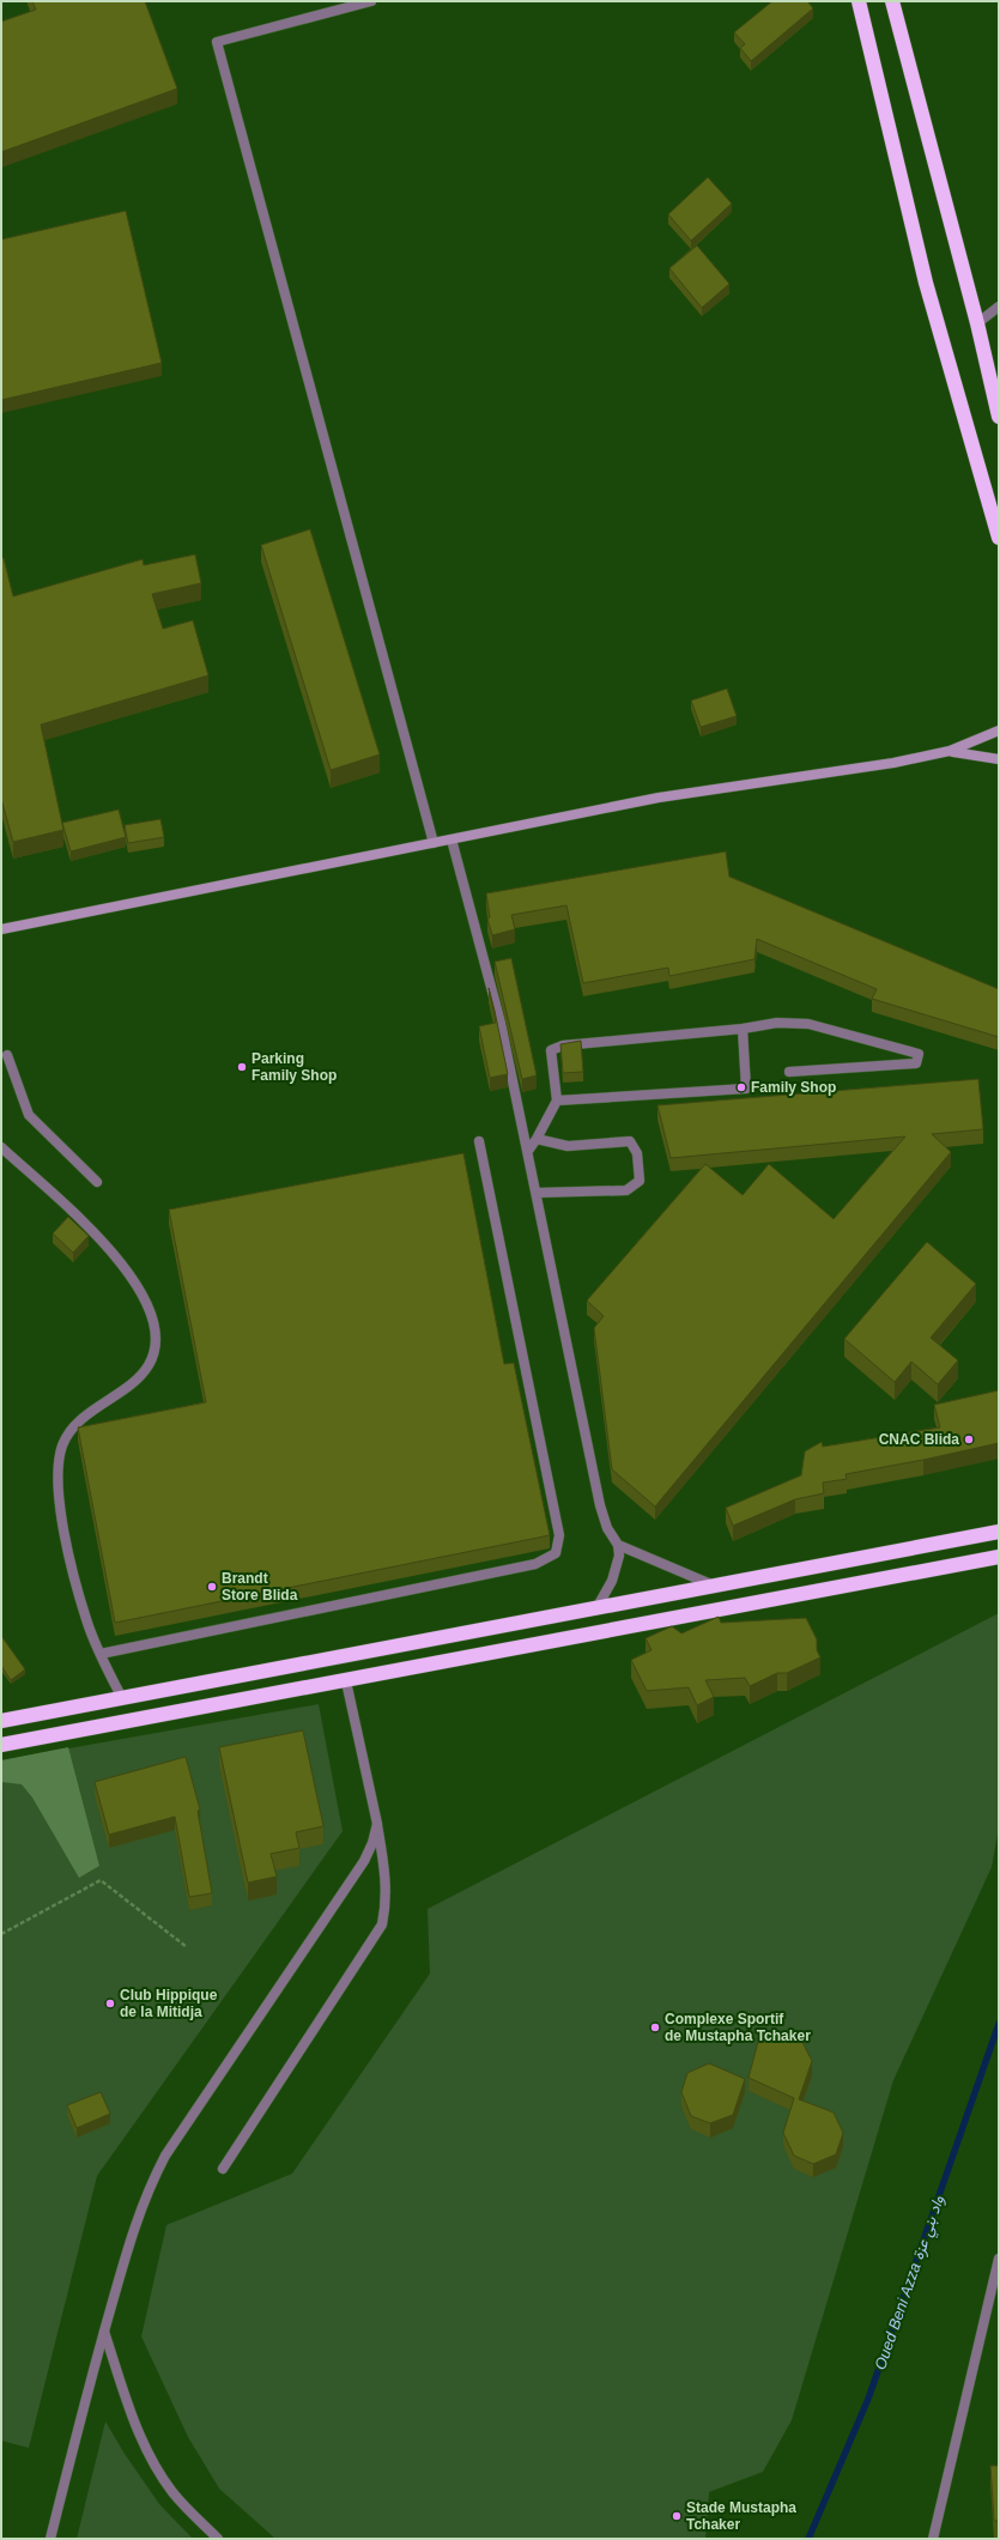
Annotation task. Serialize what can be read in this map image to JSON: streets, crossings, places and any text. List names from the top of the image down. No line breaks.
{"water":["Oued Beni Azza واد بني عزة"],"places":["Parking Family Shop","Family Shop","CNAC Blida","Brandt Store Blida","Club Hippique de la Mitidja","Complexe Sportif de Mustapha Tchaker","Stade Mustapha Tchaker"]}
